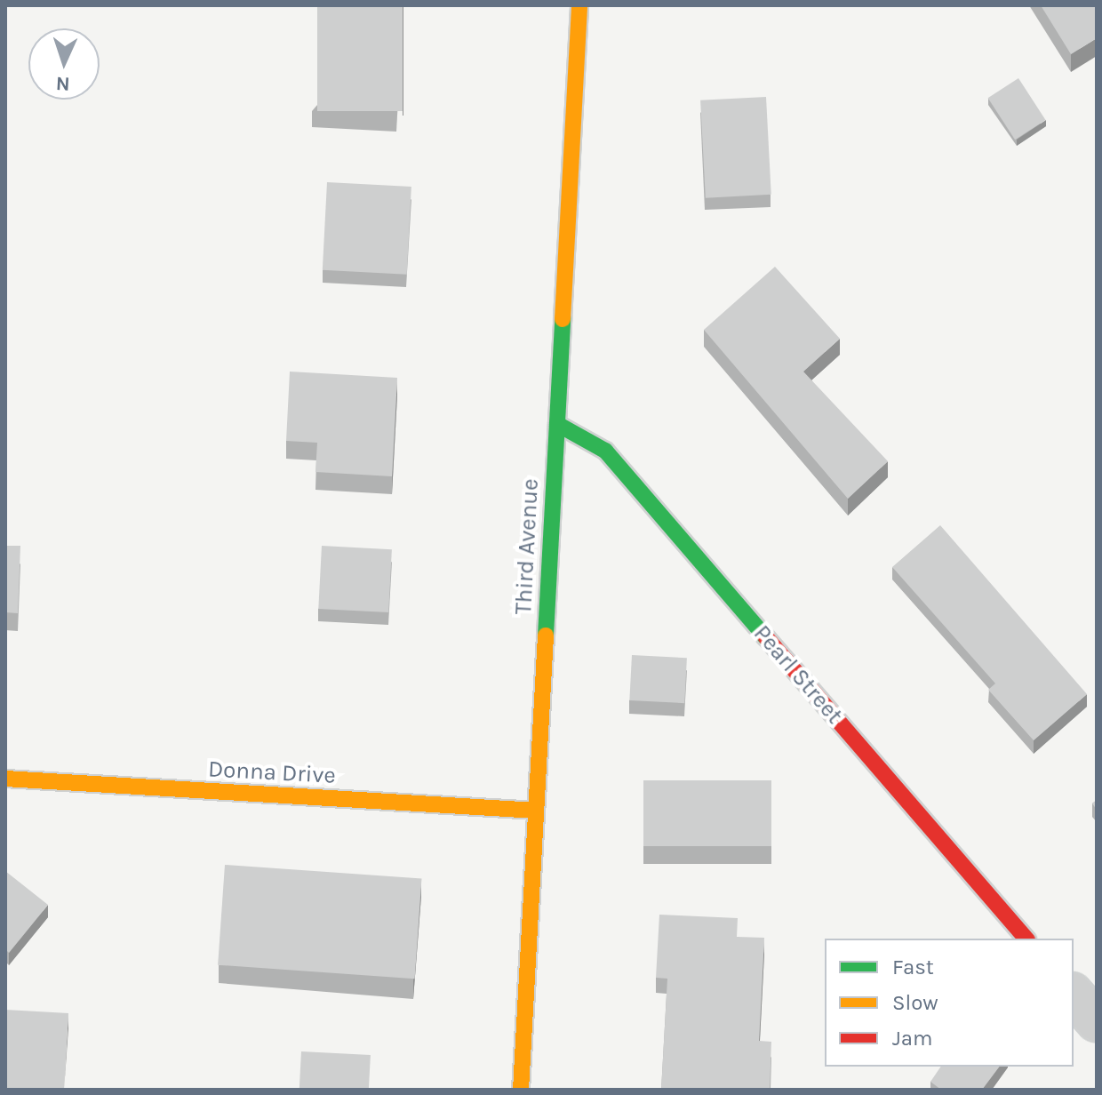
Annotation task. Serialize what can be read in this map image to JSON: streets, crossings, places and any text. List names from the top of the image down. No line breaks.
{"streets":{"street":["Third Avenue","Pearl Street","Donna Drive"]},"crossings":[["Third Avenue","Pearl Street"],["Third Avenue","Donna Drive"]],"legend":["Fast","Slow","Jam"],"north":"bottom"}
